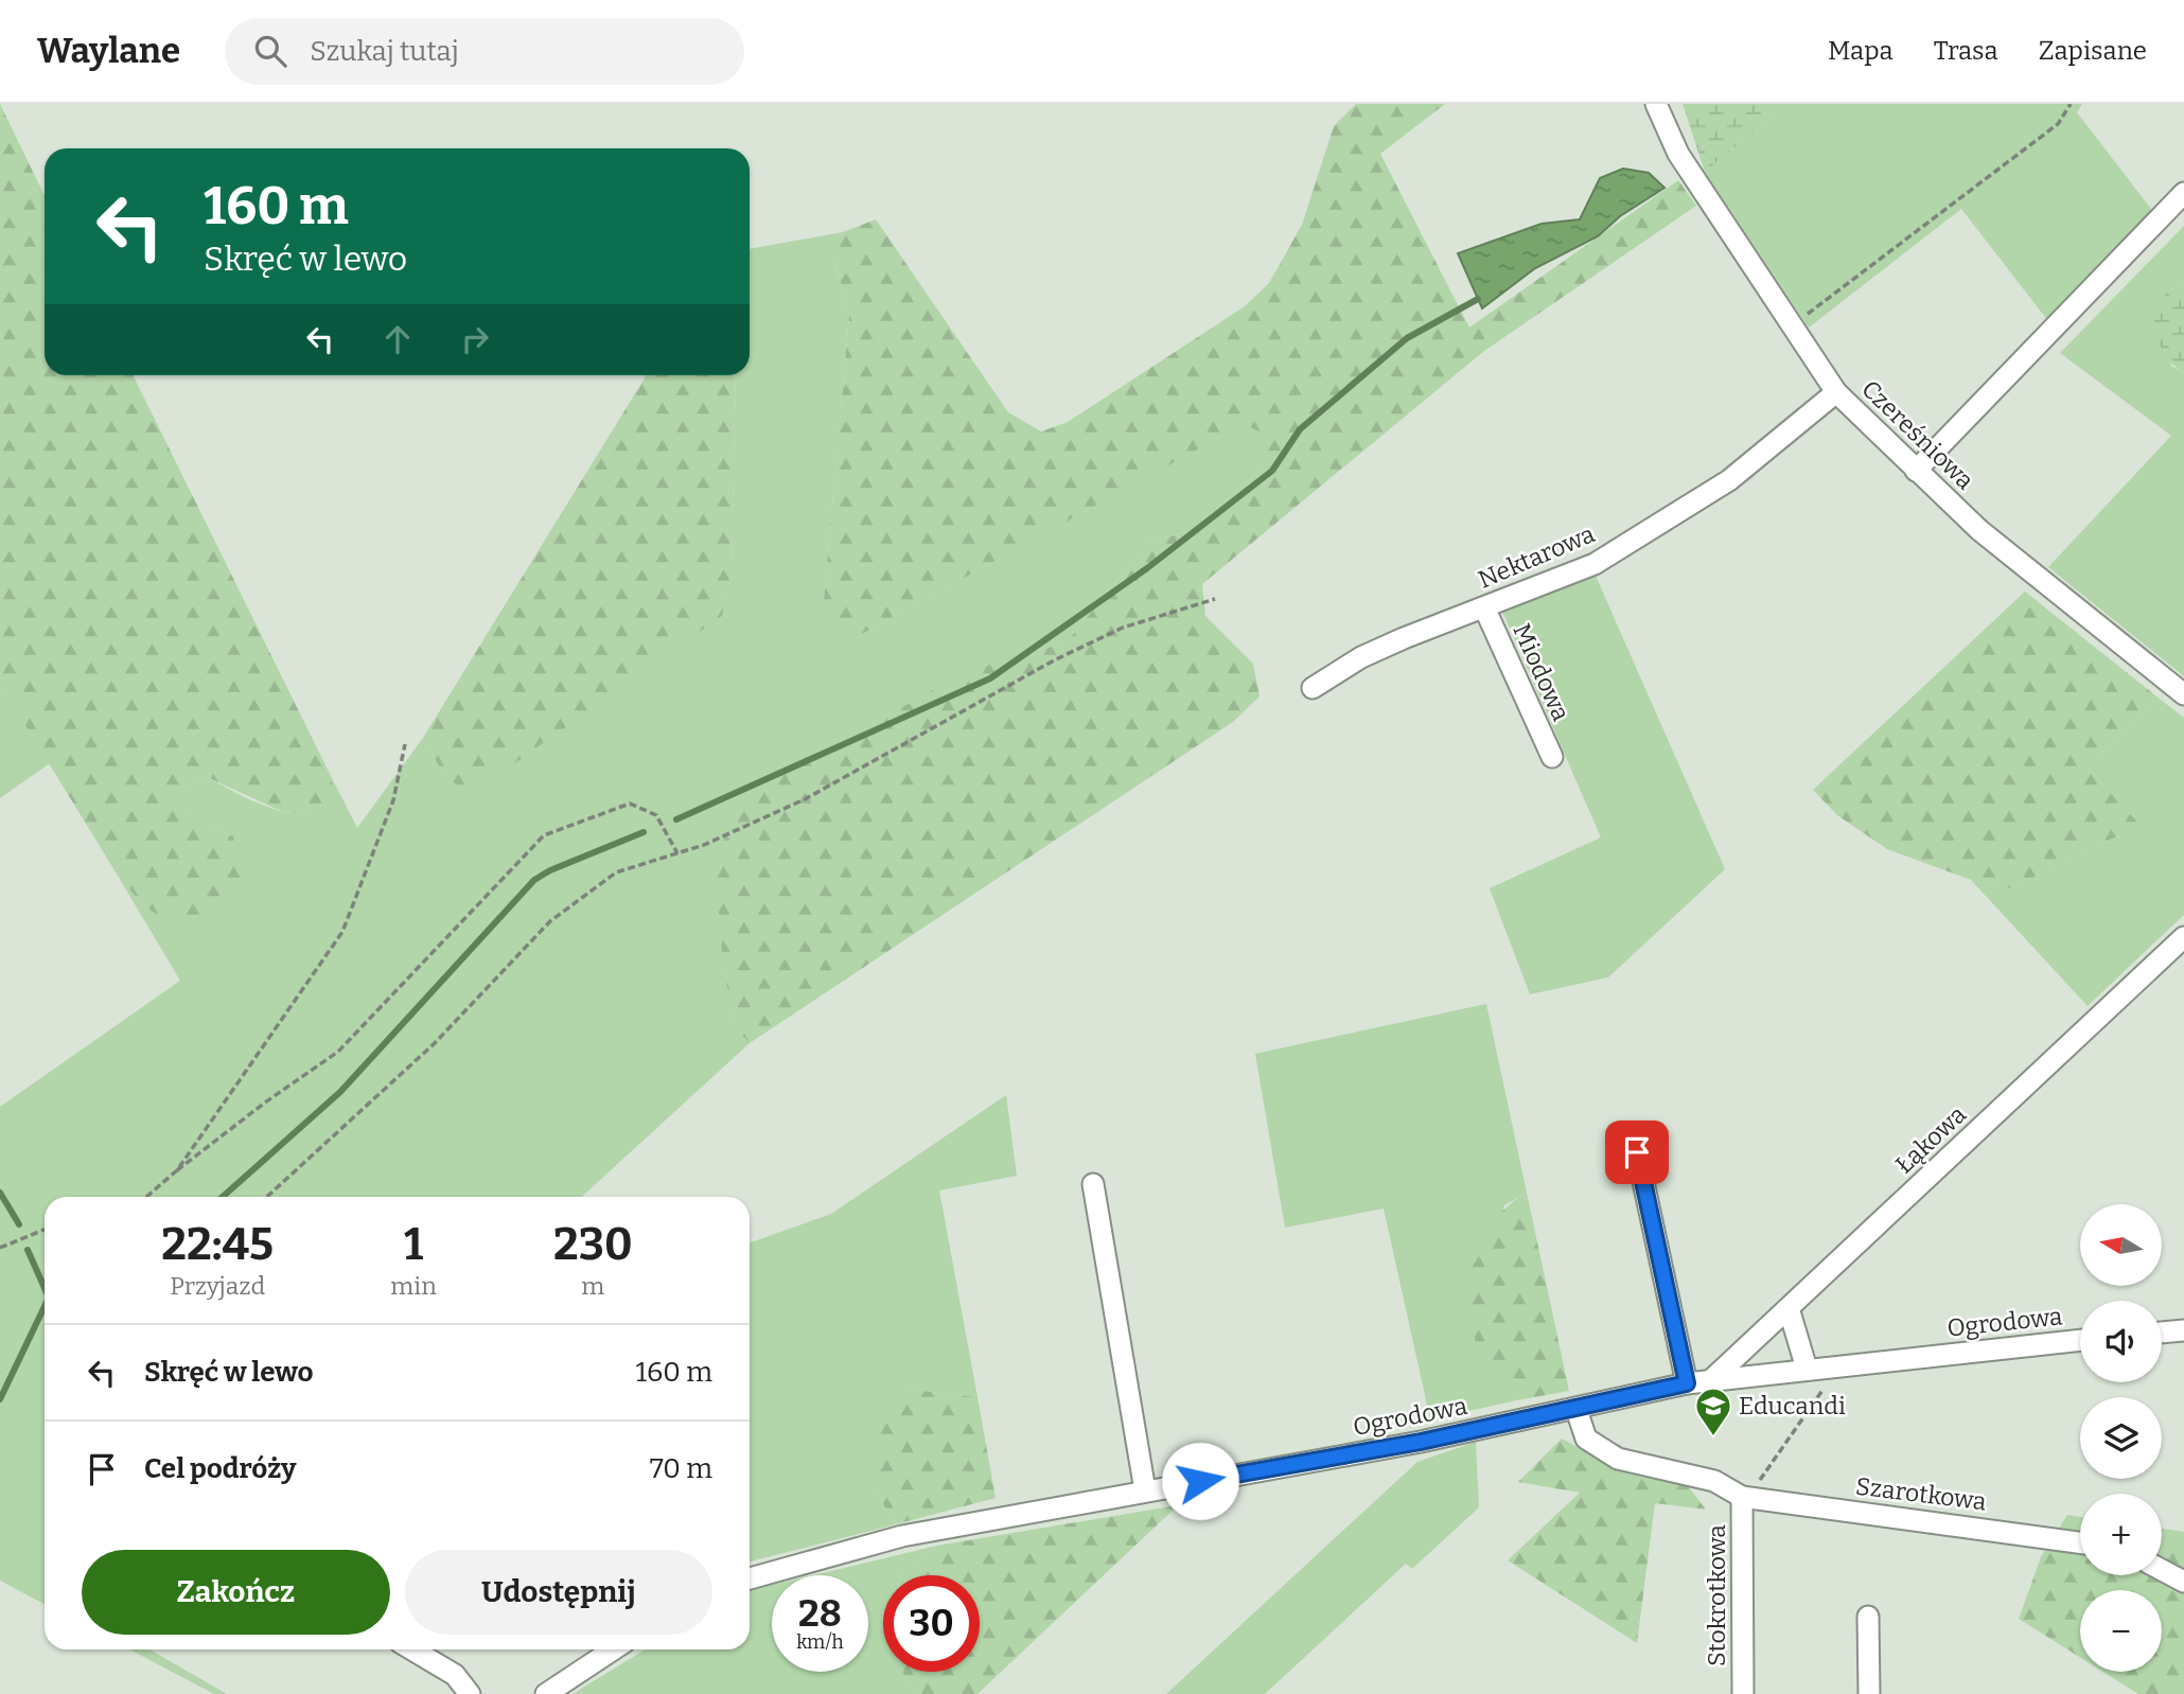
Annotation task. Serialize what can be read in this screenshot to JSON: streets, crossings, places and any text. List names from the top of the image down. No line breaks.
{"streets":{"street":["Czereśniowa","Nektarowa","Miodowa","Łąkowa","Ogrodowa","Szarotkowa","Stokrotkowa"]},"crossings":[["Czereśniowa","Nektarowa"],["Nektarowa","Miodowa"],["Łąkowa","Ogrodowa"],["Ogrodowa","Szarotkowa"],["Szarotkowa","Stokrotkowa"]],"places":{"school or university":["Educandi"]},"north":"left","page":{"header":"Waylane","search":"Szukaj tutaj","nav":["Mapa","Trasa","Zapisane"],"turn":["160 m","Skręć w lewo"],"eta":["22:45","Przyjazd","1","min","230","m"],"map_buttons":["+","−"],"list":[{"name":"Skręć w lewo","value":"160 m"},{"name":"Cel podróży","value":"70 m"}],"buttons":["Zakończ","Udostępnij"],"speed":"28 km/h","limit":"30"}}
